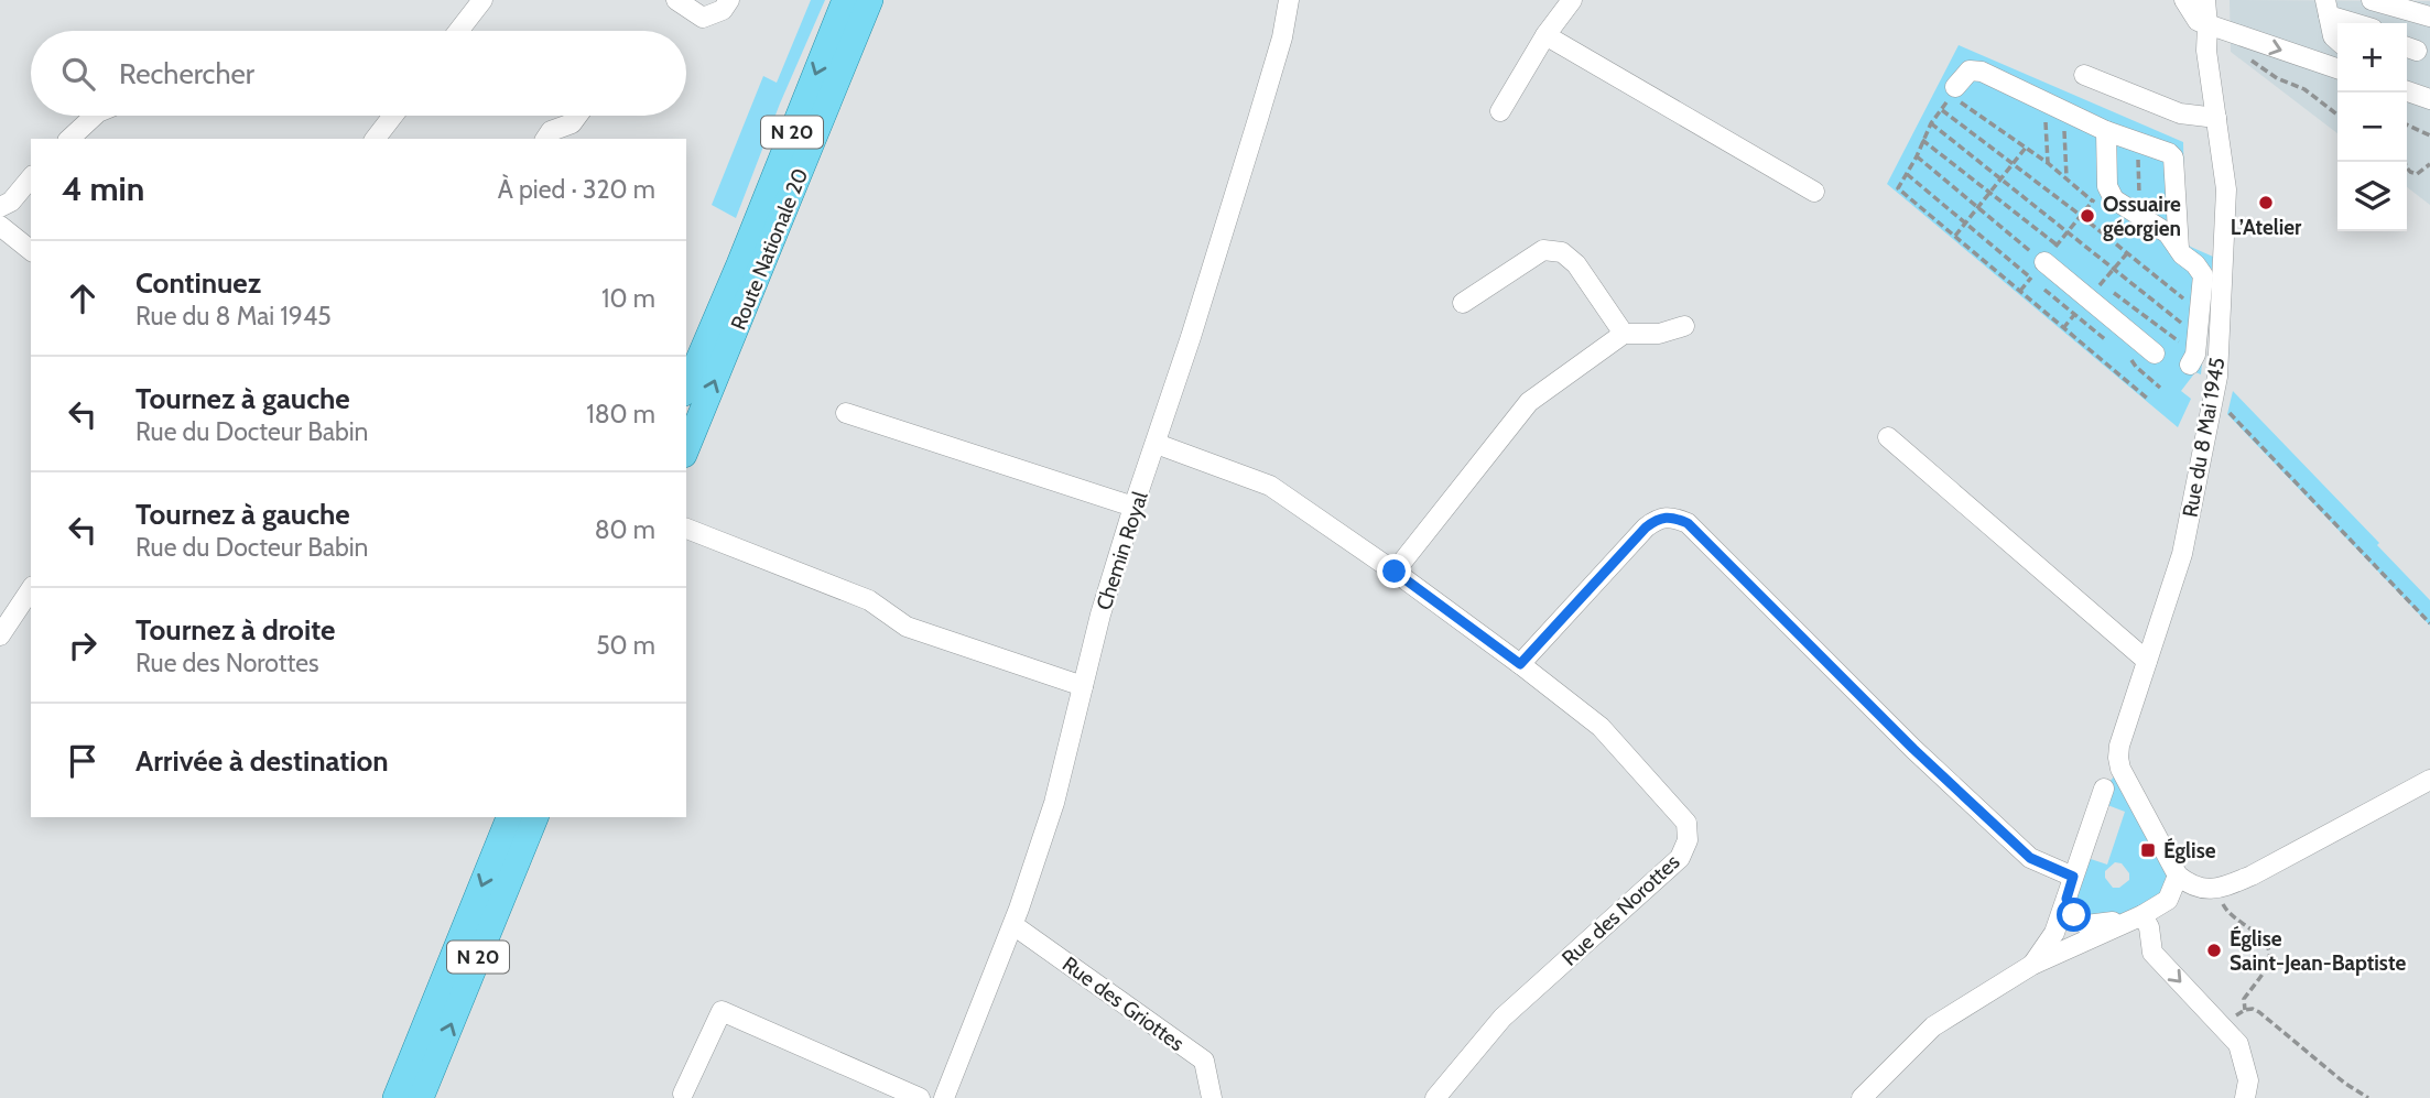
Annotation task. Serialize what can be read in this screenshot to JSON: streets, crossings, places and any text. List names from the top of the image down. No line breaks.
{"streets":{"main road":["N 20","Route Nationale 20"],"street":["Rue du 8 Mai 1945","Chemin Royal","Rue des Norottes","Rue des Griottes"]},"crossings":[["Chemin Royal","Rue des Norottes"],["Chemin Royal","Rue des Griottes"]],"places":{"other":["L’Atelier","Ossuaire géorgien","Église Saint-Jean-Baptiste"],"transit":["Église"]},"page":{"map_buttons":["+","−"],"search":"Rechercher","heading":["4 min","À pied · 320 m"],"list":[["Continuez","Rue du 8 Mai 1945","10 m"],["Tournez à gauche","Rue du Docteur Babin","180 m"],["Tournez à gauche","Rue du Docteur Babin","80 m"],["Tournez à droite","Rue des Norottes","50 m"],"Arrivée à destination"]}}
